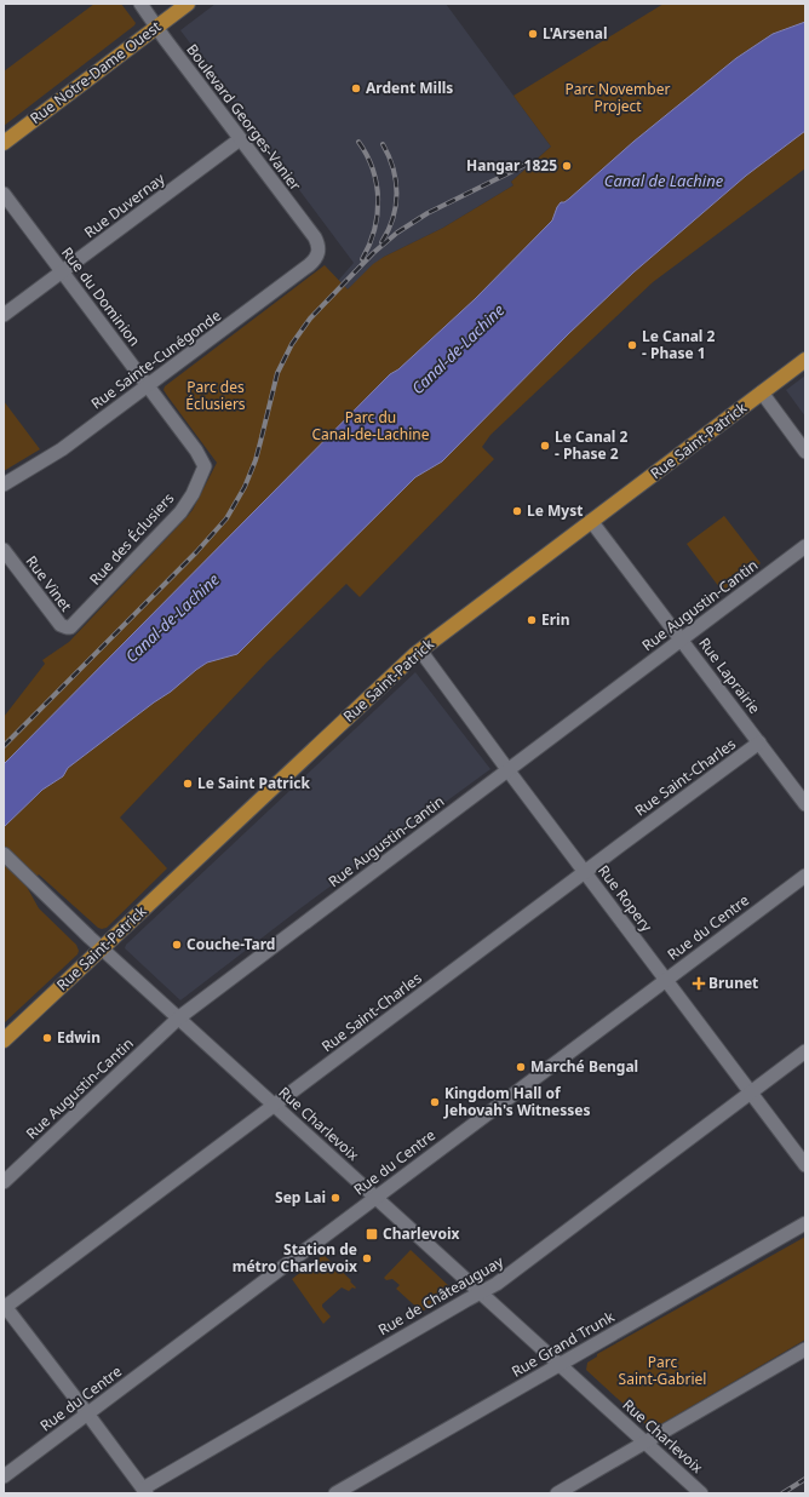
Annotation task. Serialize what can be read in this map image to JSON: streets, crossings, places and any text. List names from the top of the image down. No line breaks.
{"streets":{"main road":["Rue Notre-Dame Ouest","Rue Saint-Patrick"],"street":["Boulevard Georges-Vanier","Rue Duvernay","Rue du Dominion","Rue Sainte-Cunégonde","Rue des Éclusiers","Rue Vinet","Rue Augustin-Cantin","Rue Laprairie","Rue Saint-Charles","Rue Ropery","Rue du Centre","Rue Charlevoix","Rue de Châteauguay","Rue Grand Trunk"]},"crossings":[["Rue Notre-Dame Ouest","Boulevard Georges-Vanier"],["Boulevard Georges-Vanier","Rue Duvernay"],["Boulevard Georges-Vanier","Rue Sainte-Cunégonde"],["Rue Duvernay","Rue du Dominion"],["Rue du Dominion","Rue Sainte-Cunégonde"],["Rue du Dominion","Rue des Éclusiers"],["Rue Saint-Patrick","Rue Laprairie"],["Rue Saint-Patrick","Rue Ropery"],["Rue Saint-Patrick","Rue Charlevoix"],["Rue des Éclusiers","Rue Vinet"],["Rue Augustin-Cantin","Rue Laprairie"],["Rue Augustin-Cantin","Rue Ropery"],["Rue Augustin-Cantin","Rue Charlevoix"],["Rue Laprairie","Rue Saint-Charles"],["Rue Saint-Charles","Rue Ropery"],["Rue Saint-Charles","Rue Charlevoix"],["Rue Ropery","Rue du Centre"],["Rue Ropery","Rue de Châteauguay"],["Rue du Centre","Rue Charlevoix"],["Rue Charlevoix","Rue de Châteauguay"],["Rue Charlevoix","Rue Grand Trunk"]],"water":["Canal de Lachine","Canal-de-Lachine"],"parks":["Parc November Project","Parc des Éclusiers","Parc du Canal-de-Lachine","Parc Saint-Gabriel"],"places":{"other":["L'Arsenal","Ardent Mills","Hangar 1825","Le Canal 2 - Phase 1","Le Canal 2 - Phase 2","Le Myst","Erin","Le Saint Patrick","Couche-Tard","Edwin","Marché Bengal","Kingdom Hall of Jehovah's Witnesses","Sep Lai","Station de métro Charlevoix"],"health":["Brunet"],"transit":["Charlevoix"]}}
